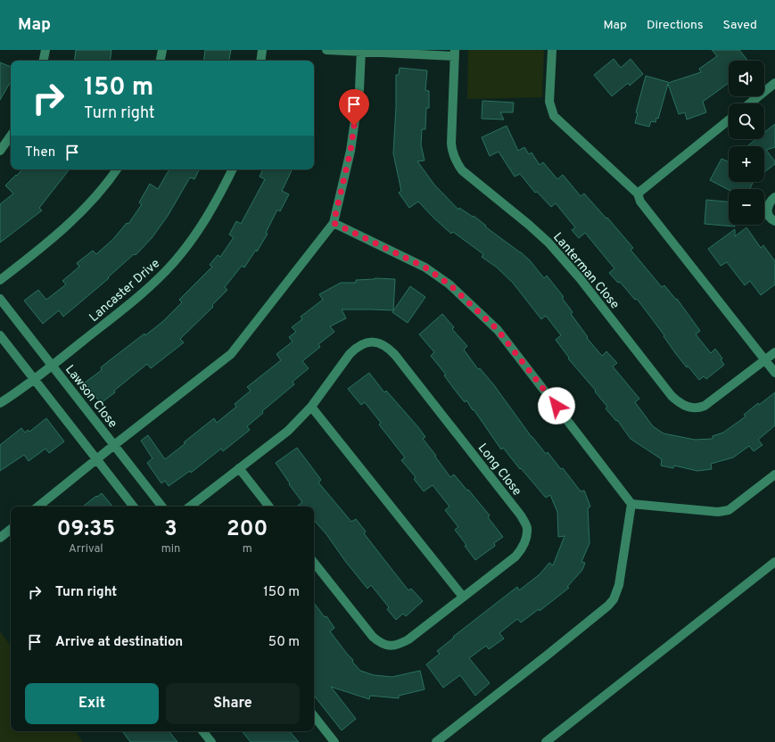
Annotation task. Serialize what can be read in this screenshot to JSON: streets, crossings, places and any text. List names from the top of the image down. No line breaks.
{"streets":{"street":["Lanterman Close","Lancaster Drive","Lawson Close","Long Close"]},"crossings":[["Lancaster Drive","Lawson Close"]],"page":{"header":"Map","nav":["Map","Directions","Saved"],"map_buttons":["+","−"],"turn":["150 m","Turn right"],"then":"Then","eta":["09:35","Arrival","3","min","200","m"],"list":[{"name":"Turn right","value":"150 m"},{"name":"Arrive at destination","value":"50 m"}],"buttons":["Exit","Share"]}}
